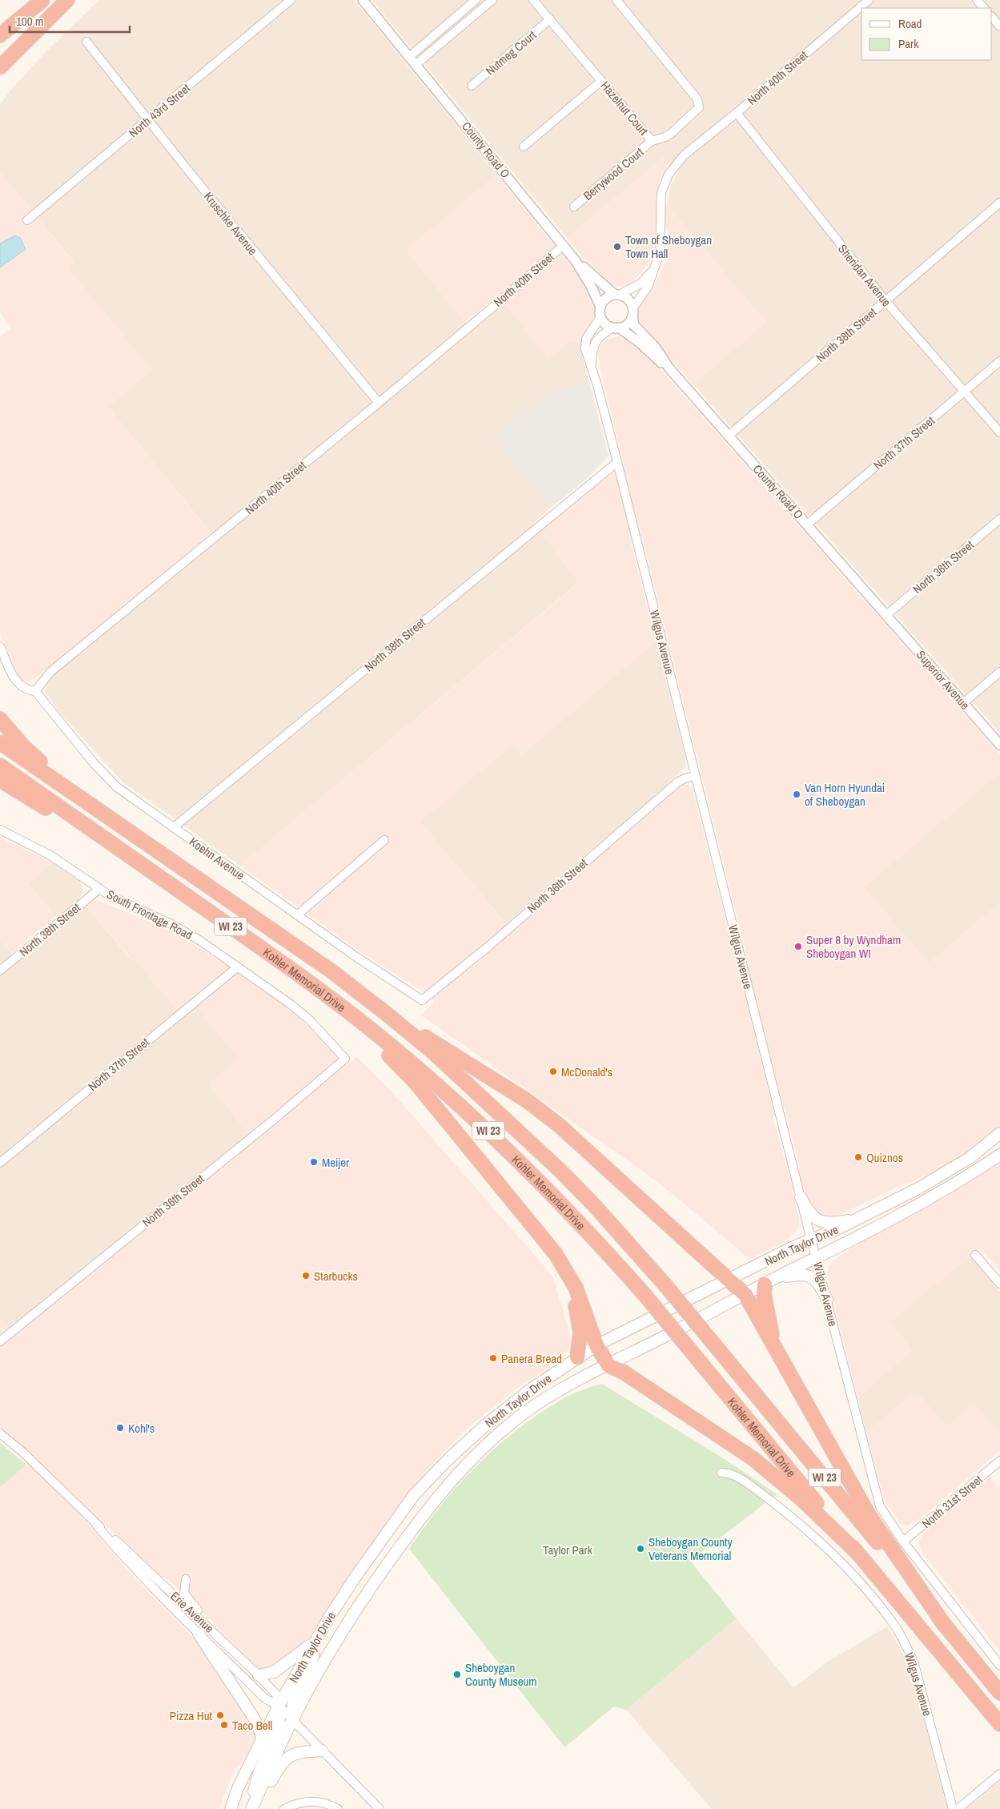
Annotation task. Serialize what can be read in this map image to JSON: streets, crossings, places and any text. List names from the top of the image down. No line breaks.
{"streets":{"highway":["WI 23","Kohler Memorial Drive"],"main road":["North Taylor Drive"],"street":["Nutmeg Court","North 40th Street","Hazelnut Court","North 43rd Street","County Road O","Berrywood Court","Kruschke Avenue","Sheridan Avenue","North 38th Street","North 37th Street","North 36th Street","Wilgus Avenue","Superior Avenue","Koehn Avenue","South Frontage Road","North 31st Street","Erie Avenue"]},"crossings":[["Nutmeg Court","Hazelnut Court"],["North 40th Street","County Road O"],["North 40th Street","Kruschke Avenue"],["North 40th Street","Sheridan Avenue"],["North 40th Street","Wilgus Avenue"],["North 40th Street","Koehn Avenue"],["Hazelnut Court","Berrywood Court"],["North 43rd Street","Kruschke Avenue"],["County Road O","North 38th Street"],["County Road O","North 37th Street"],["County Road O","North 36th Street"],["County Road O","Wilgus Avenue"],["County Road O","Superior Avenue"],["Sheridan Avenue","North 38th Street"],["Sheridan Avenue","North 37th Street"],["North 38th Street","Wilgus Avenue"],["North 38th Street","Koehn Avenue"],["North 38th Street","South Frontage Road"],["North 37th Street","South Frontage Road"],["North 36th Street","Wilgus Avenue"],["North 36th Street","Superior Avenue"],["North 36th Street","Koehn Avenue"],["North 36th Street","South Frontage Road"],["Wilgus Avenue","North Taylor Drive"],["Wilgus Avenue","North 31st Street"],["North Taylor Drive","Erie Avenue"]],"parks":["Taylor Park"],"places":["Town of Sheboygan Town Hall","Van Horn Hyundai of Sheboygan","Super 8 by Wyndham Sheboygan WI","McDonald's","Quiznos","Meijer","Starbucks","Panera Bread","Kohl's","Sheboygan County Veterans Memorial","Sheboygan County Museum","Pizza Hut","Taco Bell"],"legend":["Road","Park"],"scale_bar":"100 m"}
